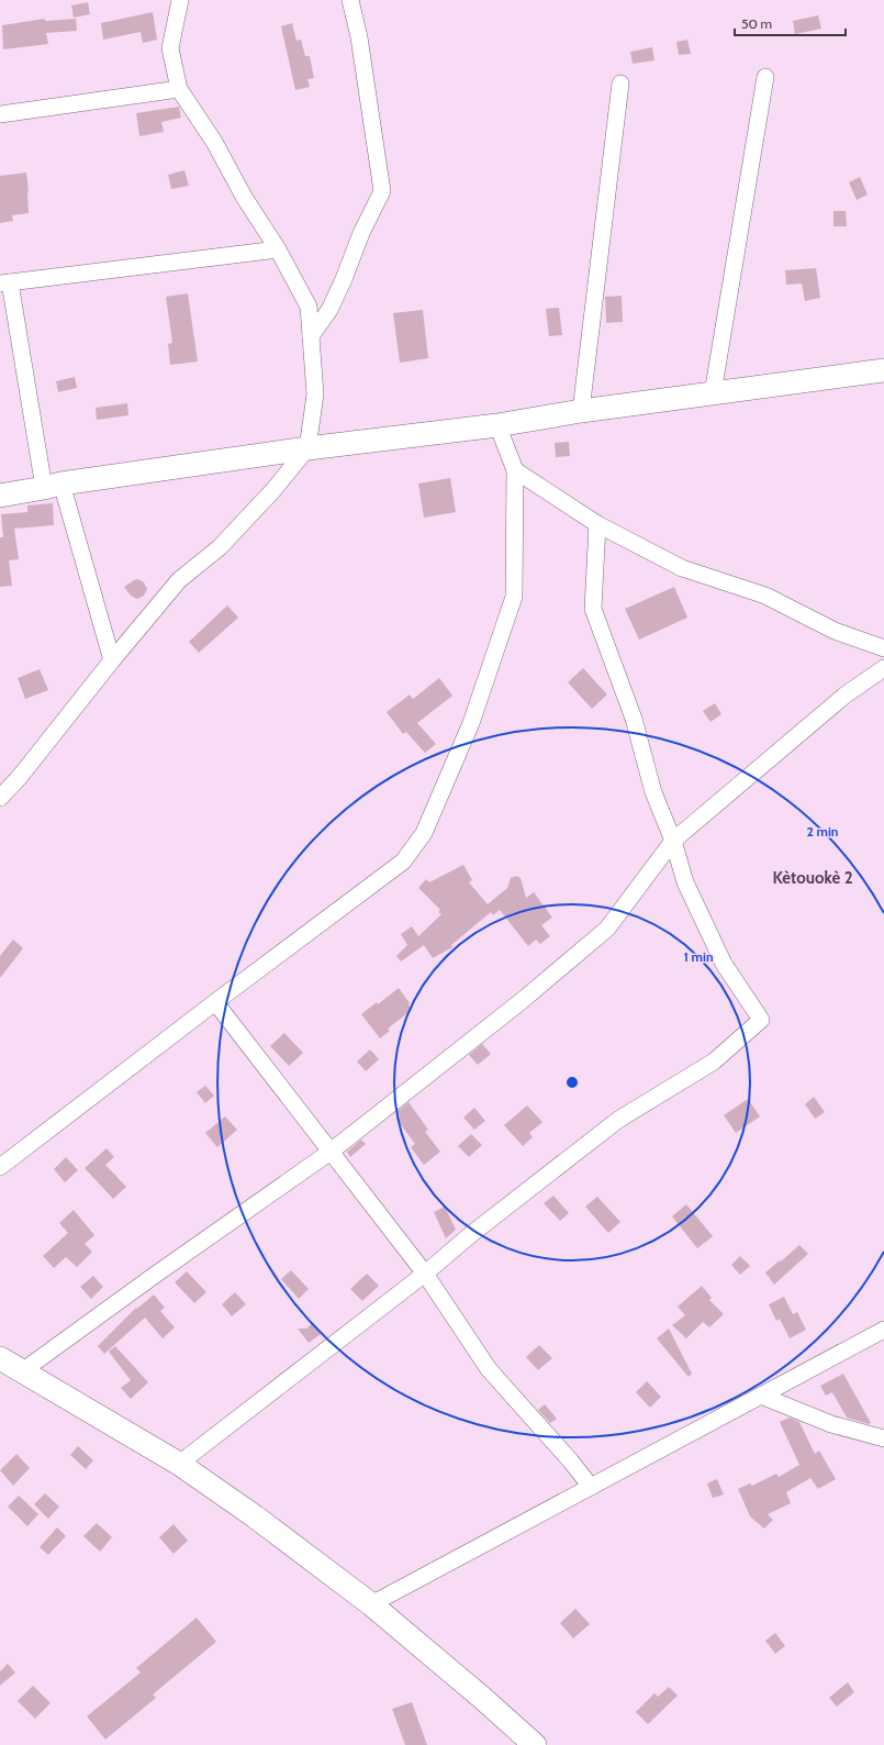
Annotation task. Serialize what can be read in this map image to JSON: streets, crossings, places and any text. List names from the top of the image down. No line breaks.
{"districts":["Kètouokè 2"],"scale_bar":"50 m","rings":["2 min","1 min"]}
